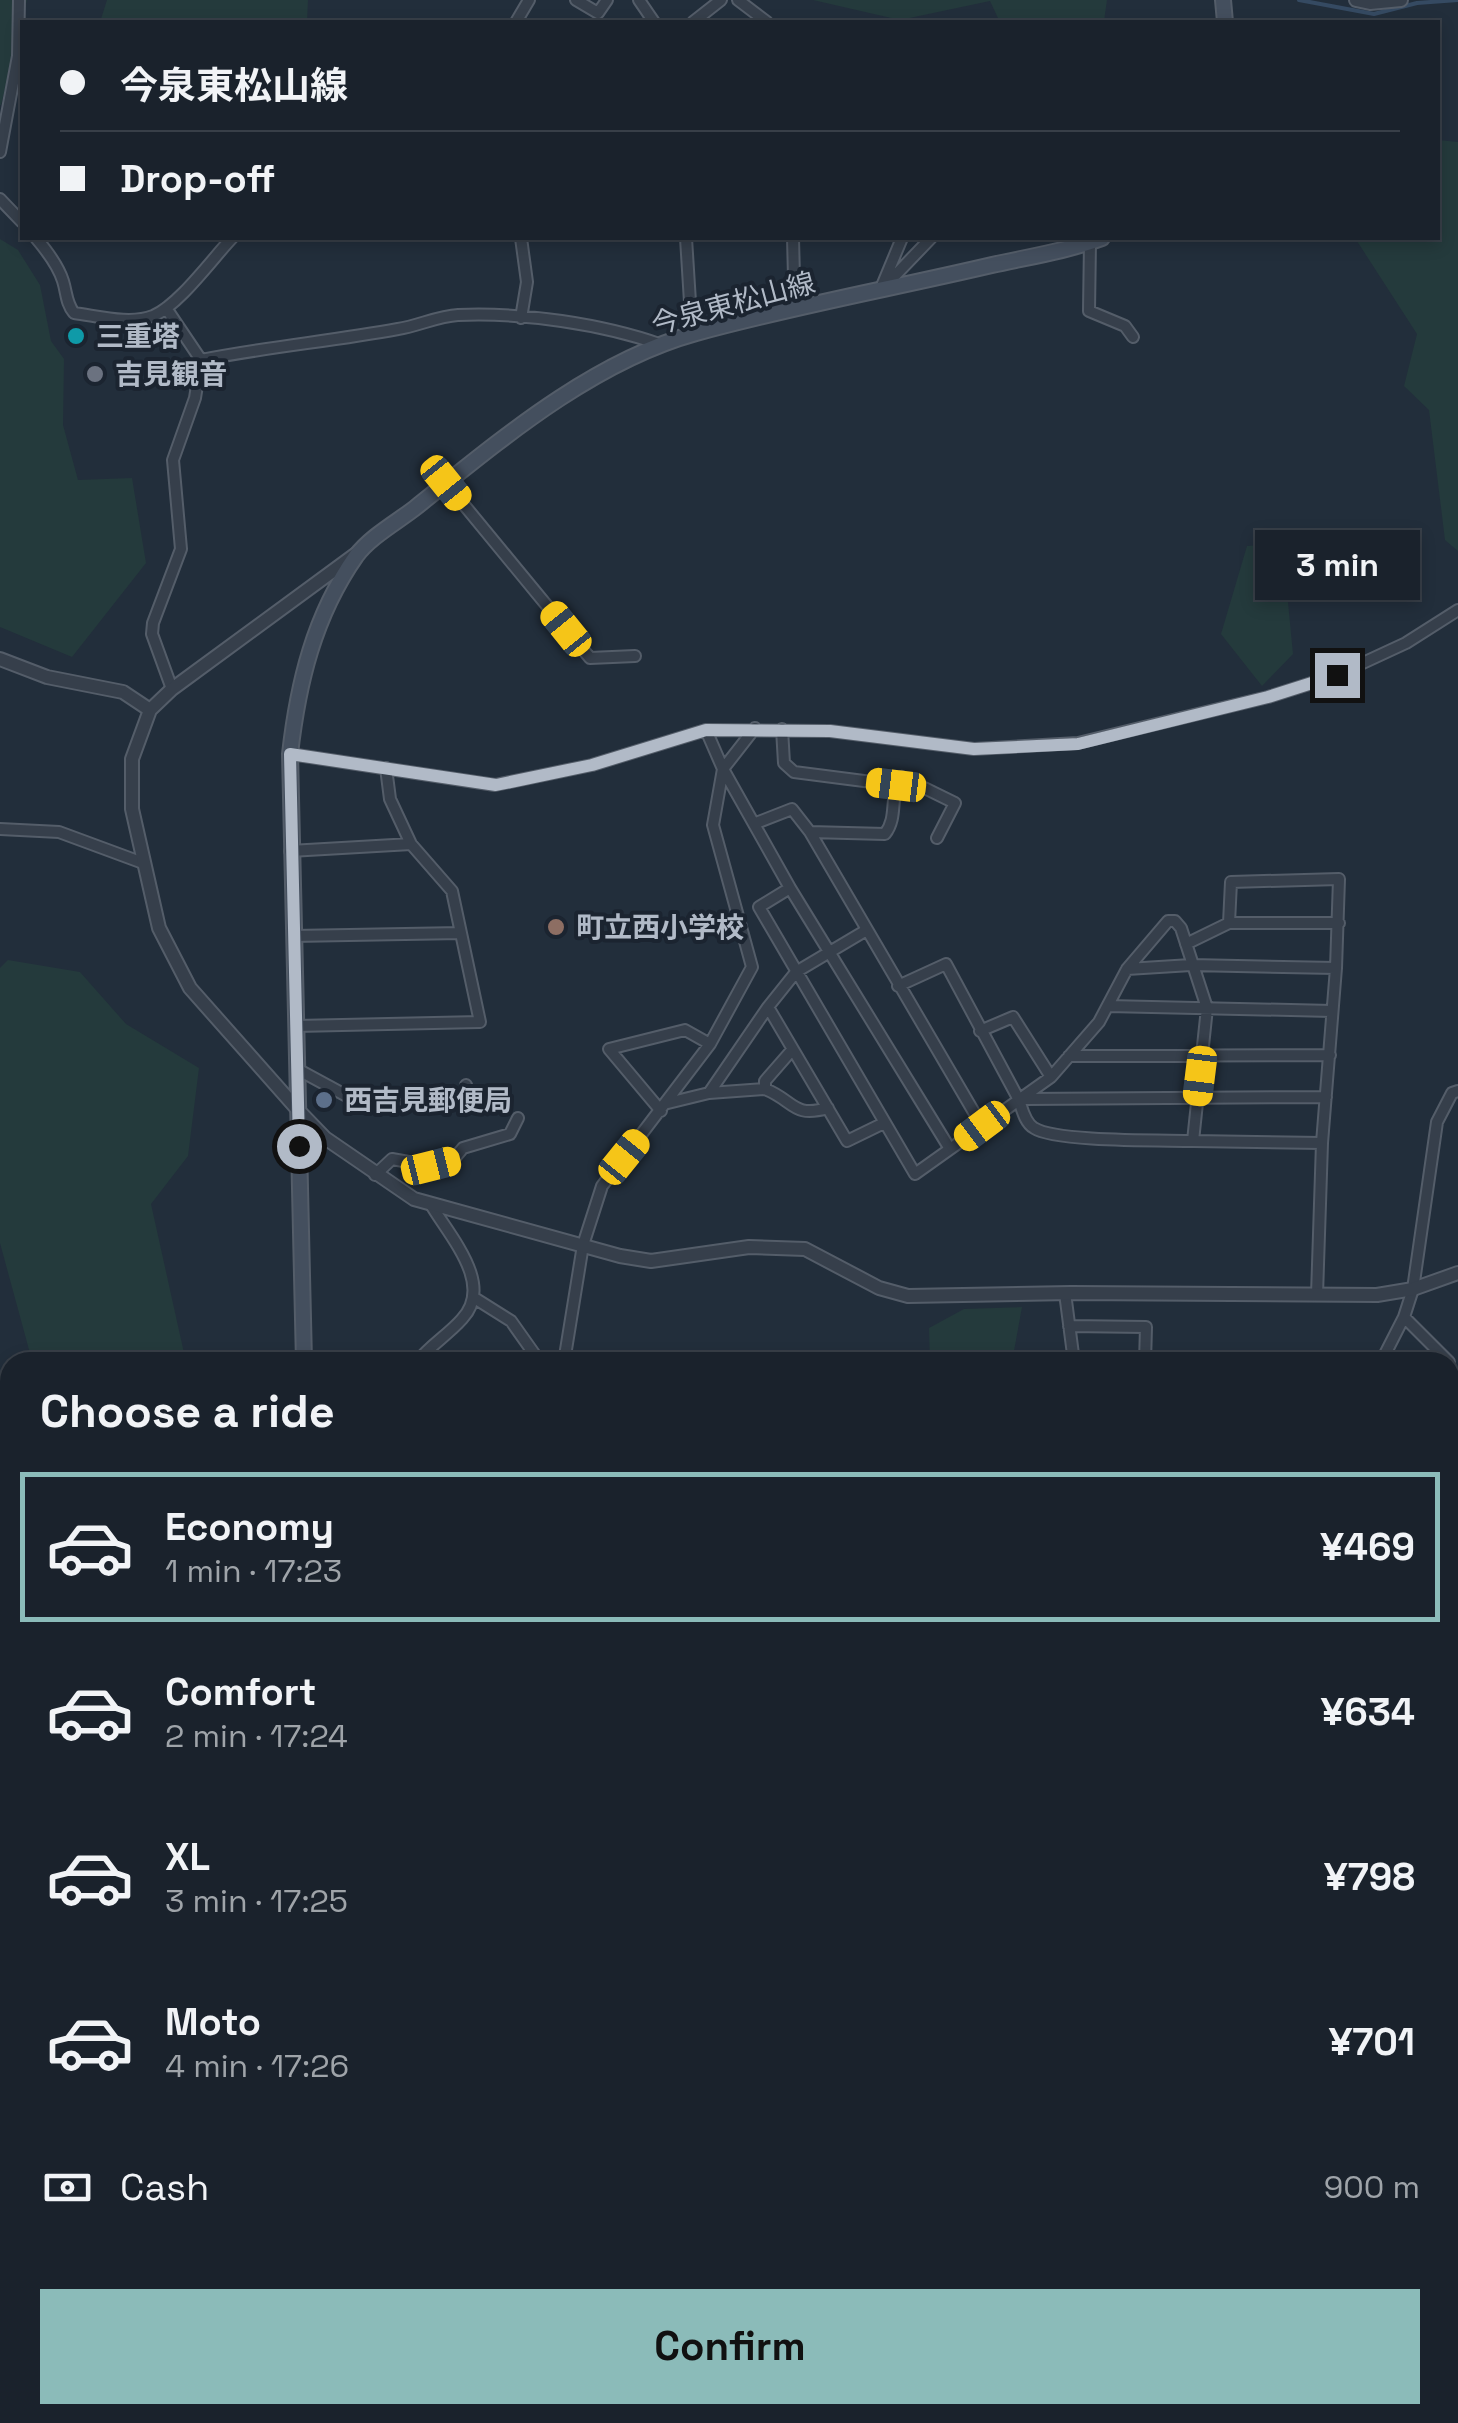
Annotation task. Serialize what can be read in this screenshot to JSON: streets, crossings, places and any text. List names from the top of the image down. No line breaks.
{"streets":{"main road":["今泉東松山線"]},"places":["三重塔","吉見観音","町立西小学校","西吉見郵便局"],"page":{"banner":["今泉東松山線","Drop-off"],"bubble":"3 min","heading":"Choose a ride","list":[{"name":"Economy","note":"1 min · 17:23","value":"¥469"},{"name":"Comfort","note":"2 min · 17:24","value":"¥634"},{"name":"XL","note":"3 min · 17:25","value":"¥798"},{"name":"Moto","note":"4 min · 17:26","value":"¥701"}],"pay":["Cash","900 m"],"buttons":"Confirm"}}
